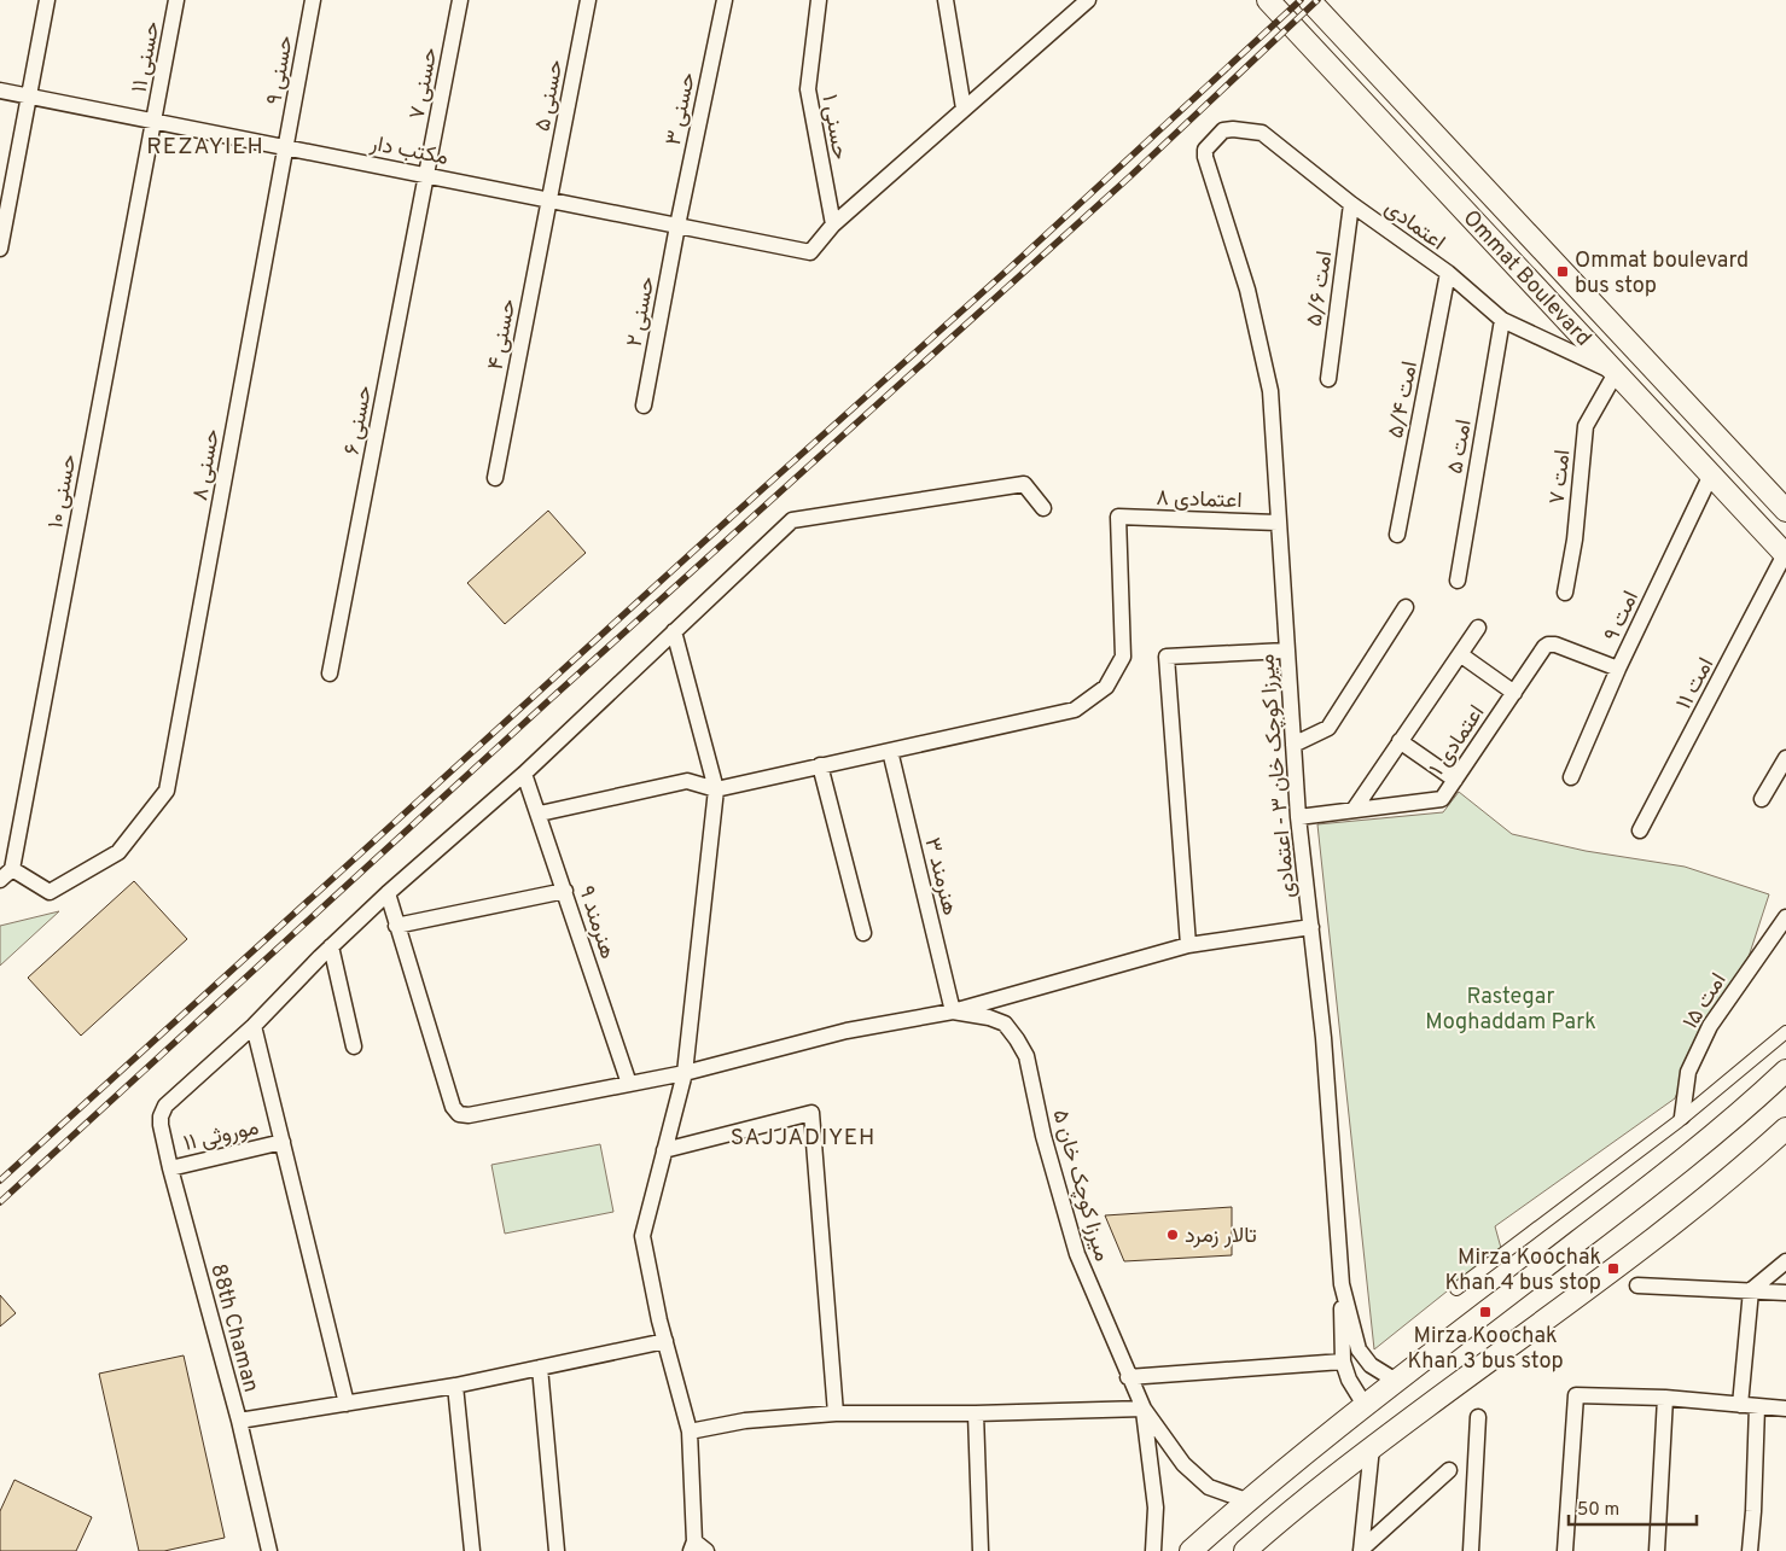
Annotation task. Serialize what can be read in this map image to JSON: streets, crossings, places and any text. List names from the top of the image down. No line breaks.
{"streets":{"main road":["Ommat Boulevard"],"street":["حسنی ۱۱","حسنی ۹","حسنی ۷","حسنی ۵","حسنی ۳","حسنی ۱","مکتب دار","اعتمادی","امت ۵/۶","حسنی ۲","حسنی ۴","امت ۵/۴","حسنی ۶","امت ۵","حسنی ۸","امت ۷","حسنی ۱۰","اعتمادی ۸","امت ۹","امت ۱۱","اعتمادی ۱","میرزا کوچک خان ۳ - اعتمادی","هنرمند ۳","هنرمند ۹","امت ۱۵","موروثی ۱۱","میرزا کوچک خان ۵","88th Chaman"]},"crossings":[["حسنی ۱۱","مکتب دار"],["حسنی ۱۱","حسنی ۱۰"],["حسنی ۹","مکتب دار"],["حسنی ۹","حسنی ۸"],["حسنی ۷","مکتب دار"],["حسنی ۷","حسنی ۶"],["حسنی ۵","مکتب دار"],["حسنی ۵","حسنی ۴"],["حسنی ۳","مکتب دار"],["حسنی ۳","حسنی ۲"],["حسنی ۱","مکتب دار"],["مکتب دار","حسنی ۲"],["مکتب دار","حسنی ۴"],["مکتب دار","حسنی ۶"],["مکتب دار","حسنی ۸"],["مکتب دار","حسنی ۱۰"],["اعتمادی","Ommat Boulevard"],["اعتمادی","امت ۵/۶"],["اعتمادی","امت ۵/۴"],["اعتمادی","امت ۵"],["اعتمادی","امت ۷"],["اعتمادی","میرزا کوچک خان ۳ - اعتمادی"],["Ommat Boulevard","امت ۷"],["Ommat Boulevard","امت ۹"],["Ommat Boulevard","امت ۱۱"],["حسنی ۸","حسنی ۱۰"],["اعتمادی ۸","میرزا کوچک خان ۳ - اعتمادی"],["اعتمادی ۸","هنرمند ۳"],["امت ۹","اعتمادی ۱"],["اعتمادی ۱","میرزا کوچک خان ۳ - اعتمادی"],["هنرمند ۳","میرزا کوچک خان ۵"],["موروثی ۱۱","88th Chaman"]],"districts":["REZAYIEH","SAJJADIYEH"],"parks":["Rastegar Moghaddam Park"],"places":{"transit":["Ommat boulevard bus stop","Mirza Koochak Khan 4 bus stop","Mirza Koochak Khan 3 bus stop"],"other":["تالار زمرد"]},"scale_bar":"50 m"}
